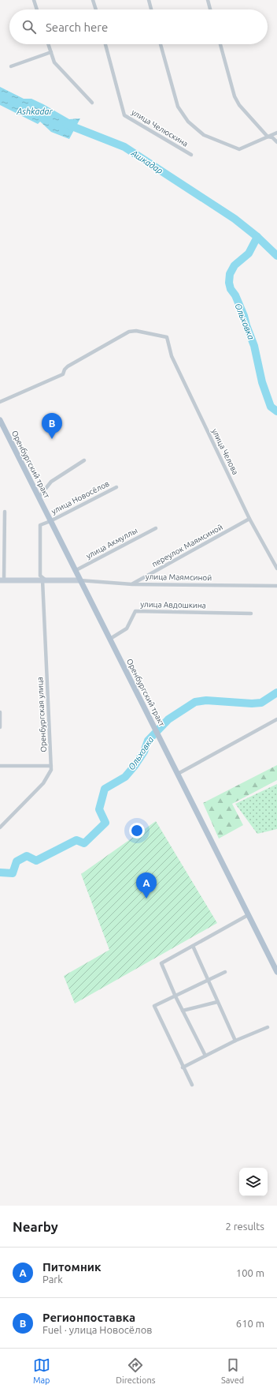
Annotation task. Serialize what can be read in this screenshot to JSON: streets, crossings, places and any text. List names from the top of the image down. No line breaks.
{"streets":{"main road":["Оренбургский тракт"],"street":["улица Челюскина","улица Челова","улица Новосёлов","улица Акмуллы","переулок Маямсиной","улица Маямсиной","улица Авдошкина","Оренбургская улица"]},"crossings":[["улица Челова","переулок Маямсиной"],["Оренбургский тракт","улица Новосёлов"],["Оренбургский тракт","улица Акмуллы"],["Оренбургский тракт","улица Маямсиной"],["Оренбургский тракт","улица Авдошкина"],["Оренбургский тракт","Оренбургская улица"],["улица Новосёлов","Оренбургская улица"],["переулок Маямсиной","улица Маямсиной"]],"water":["Ashkadar","Ашкадар","Ольховка"],"page":{"search":"Search here","pins":["B","A"],"heading":["Nearby","2 results"],"list":[{"mark":"A","name":"Питомник","note":"Park","value":"100 m"},{"mark":"B","name":"Регионпоставка","note":"Fuel · улица Новосёлов","value":"610 m"}],"nav":["Map","Directions","Saved"]}}
